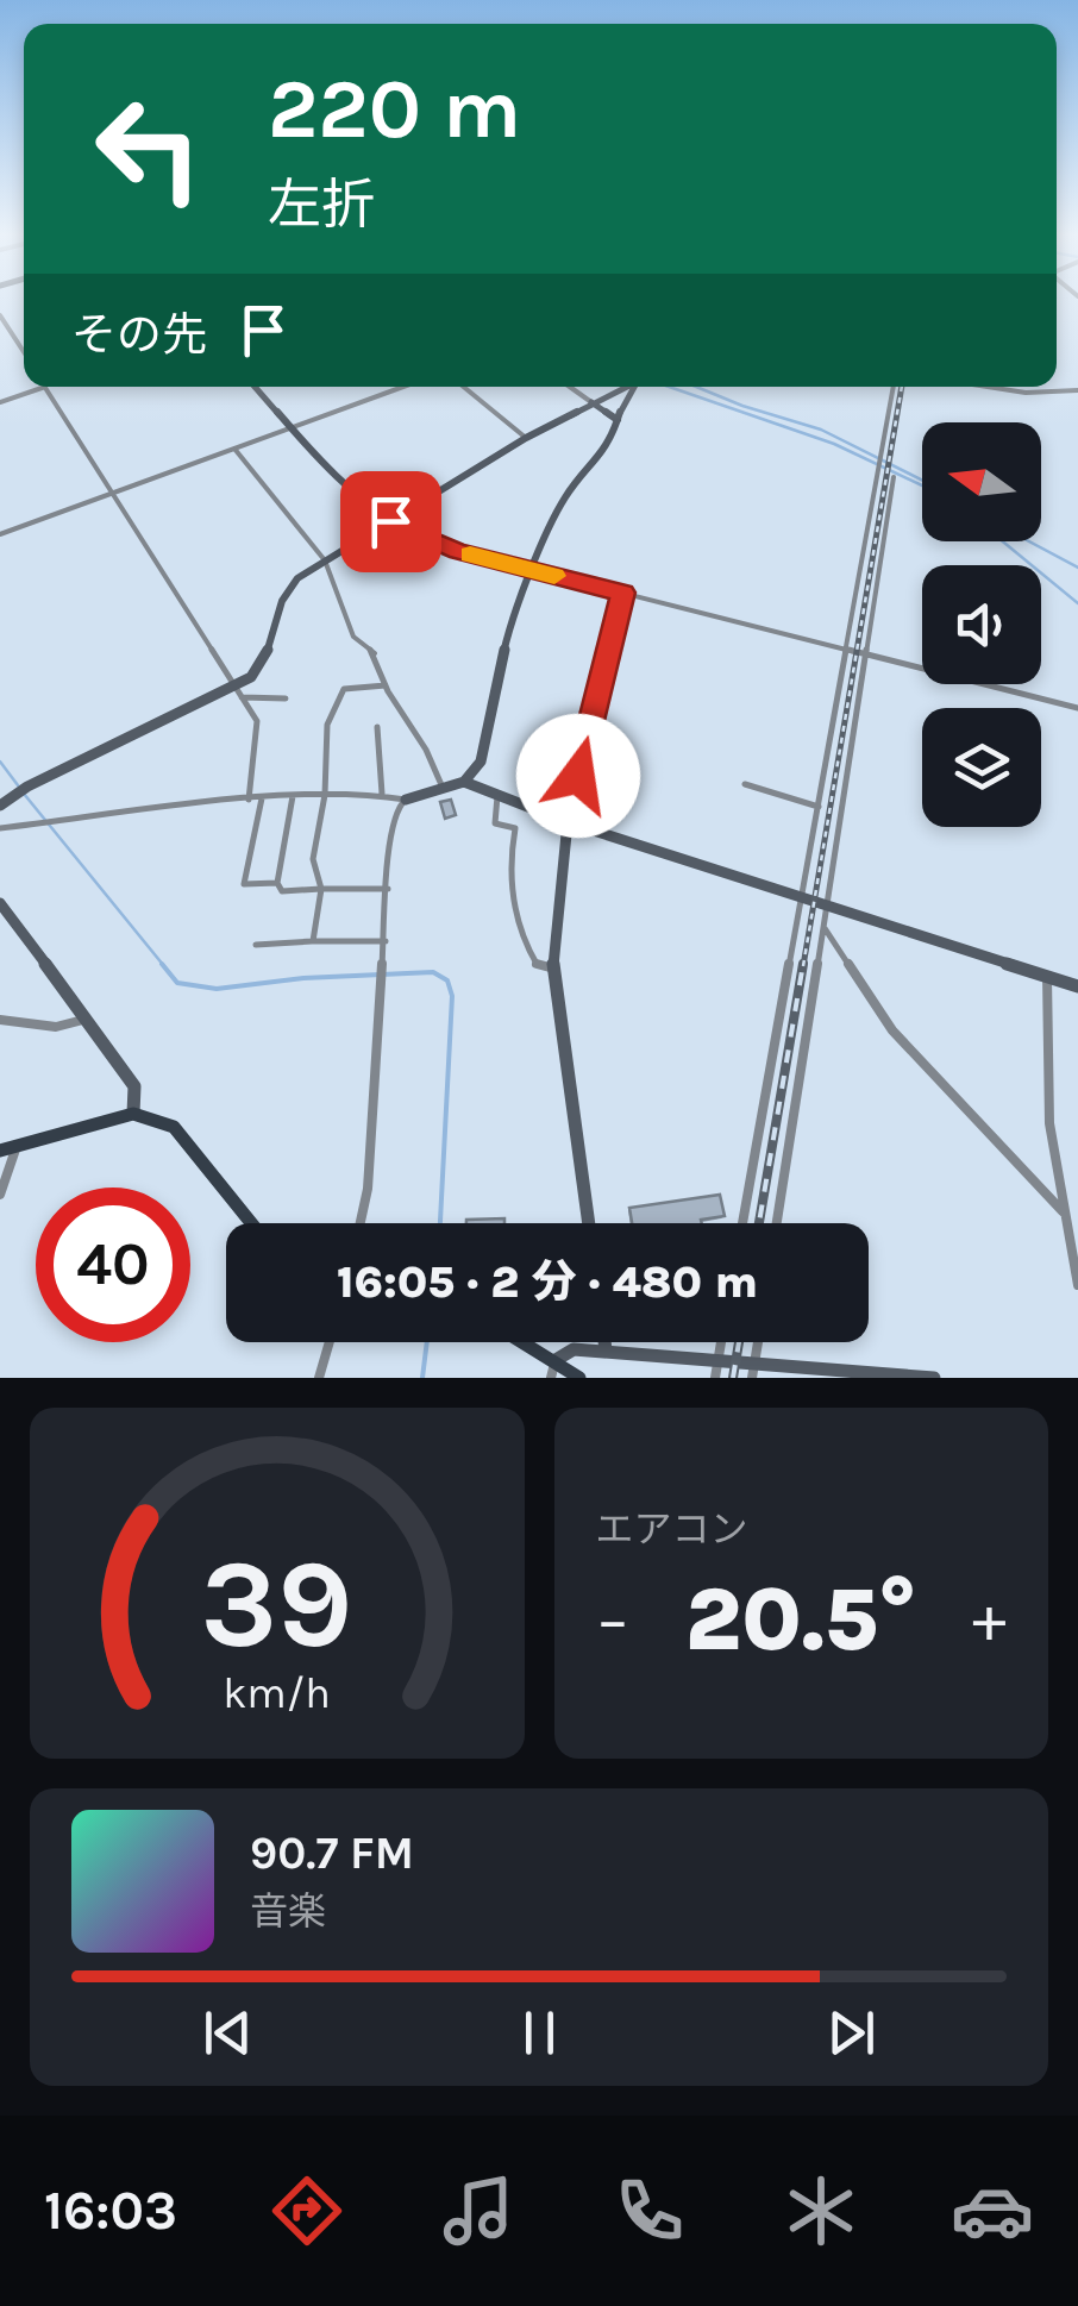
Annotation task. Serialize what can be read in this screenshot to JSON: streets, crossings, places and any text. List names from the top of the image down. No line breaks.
{"north":"left","page":{"turn":["220 m","左折"],"then":"その先","limit":"40","trip":"16:05 · 2 分 · 480 m","tile":"エアコン","heat":["−","20.5°","+"],"song":["90.7 FM","音楽"],"tabs":"16:03","gauge":["39","km/h"]}}
